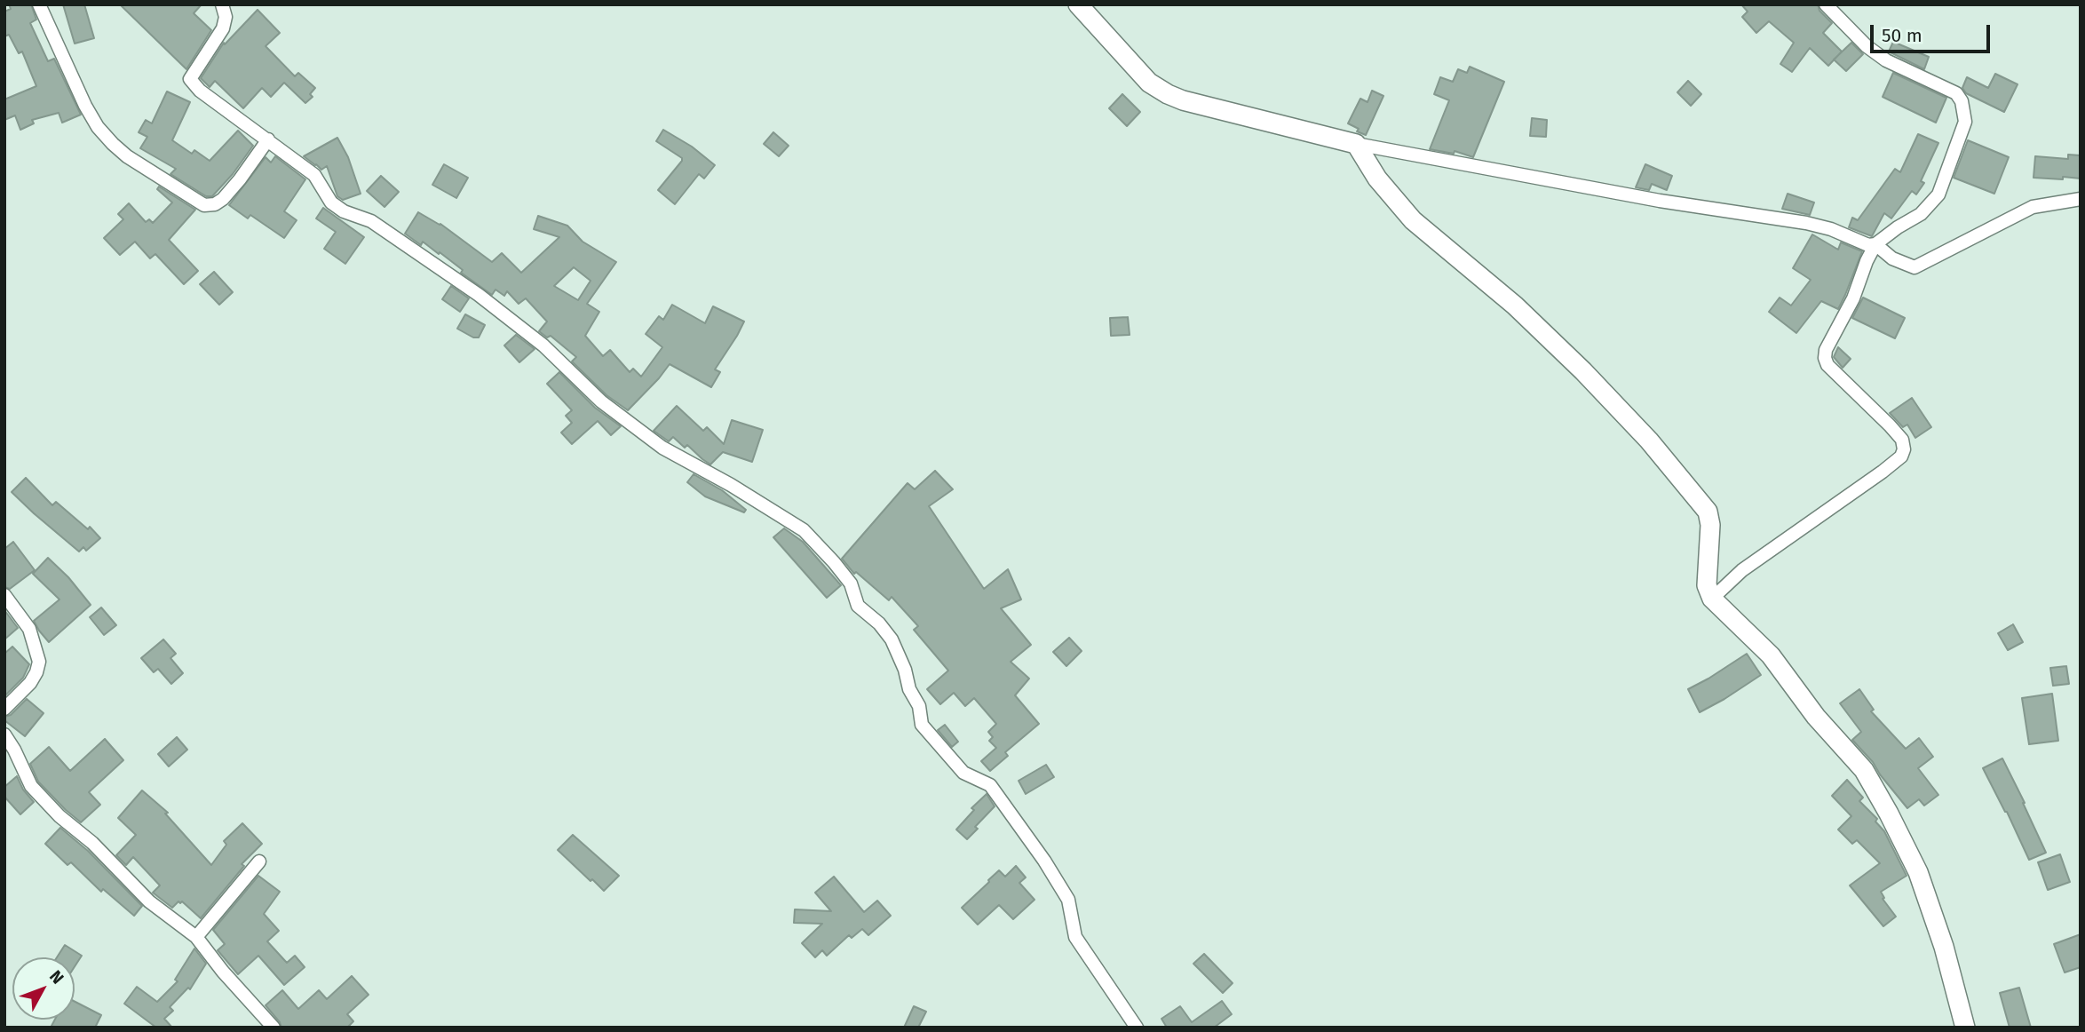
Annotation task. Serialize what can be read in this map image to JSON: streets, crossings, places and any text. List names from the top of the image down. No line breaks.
{"scale_bar":"50 m","north":"top right"}
